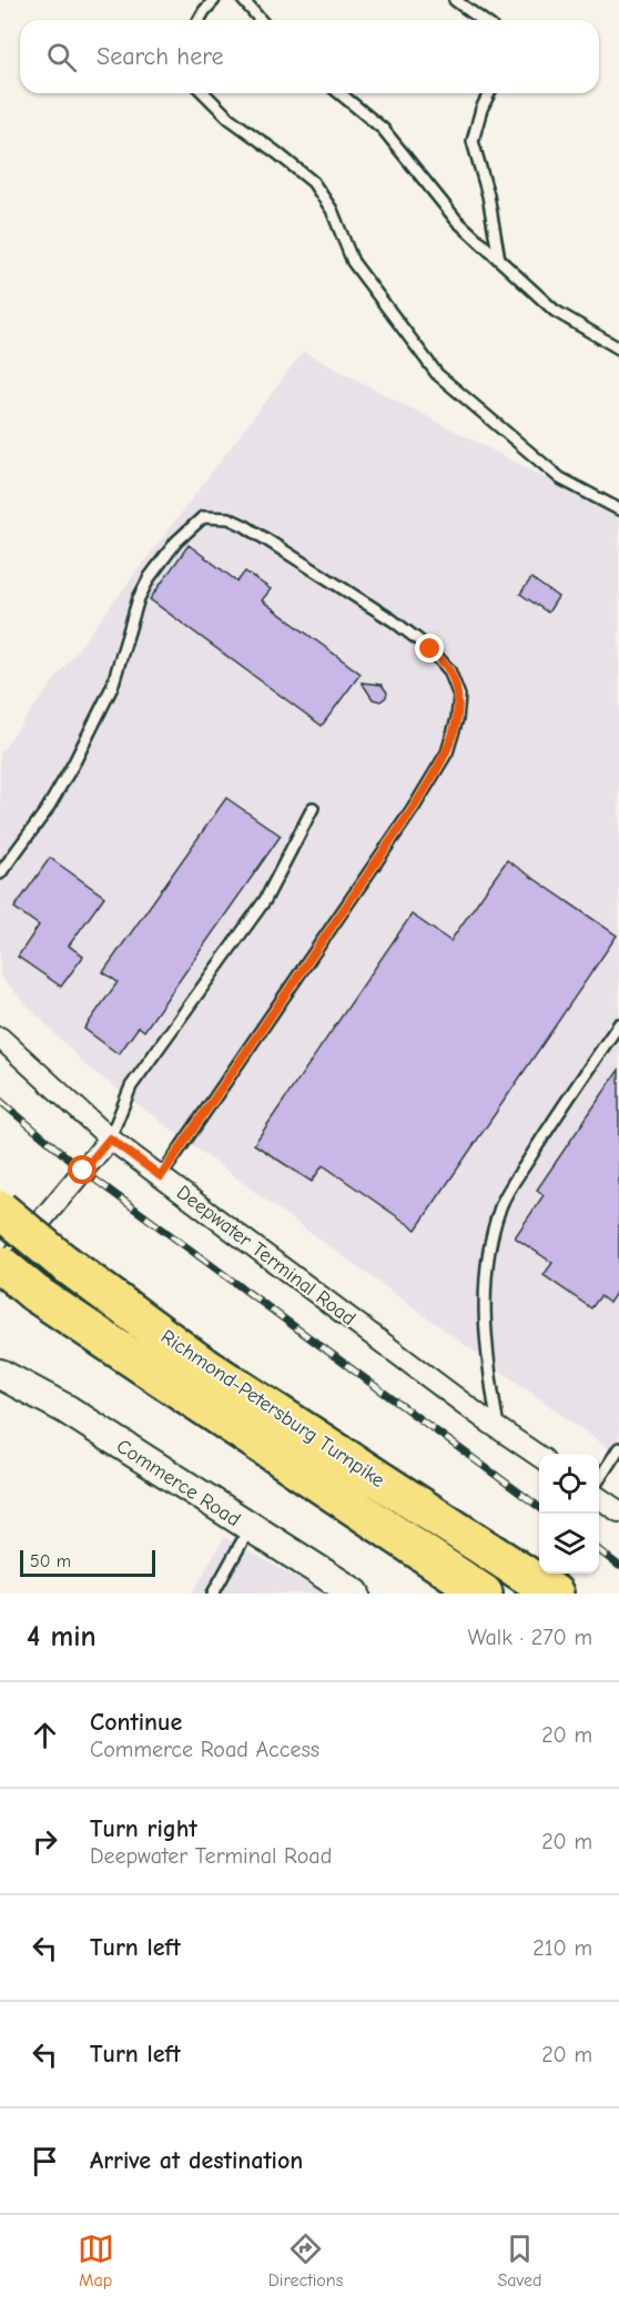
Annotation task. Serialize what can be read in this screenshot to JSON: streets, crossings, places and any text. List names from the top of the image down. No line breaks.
{"streets":{"highway":["Richmond-Petersburg Turnpike"],"main road":["Commerce Road"],"street":["Deepwater Terminal Road"]},"scale_bar":"50 m","page":{"search":"Search here","scale":"50 m","heading":["4 min","Walk · 270 m"],"list":[["Continue","Commerce Road Access","20 m"],["Turn right","Deepwater Terminal Road","20 m"],["Turn left","210 m"],["Turn left","20 m"],"Arrive at destination"],"nav":["Map","Directions","Saved"]}}
